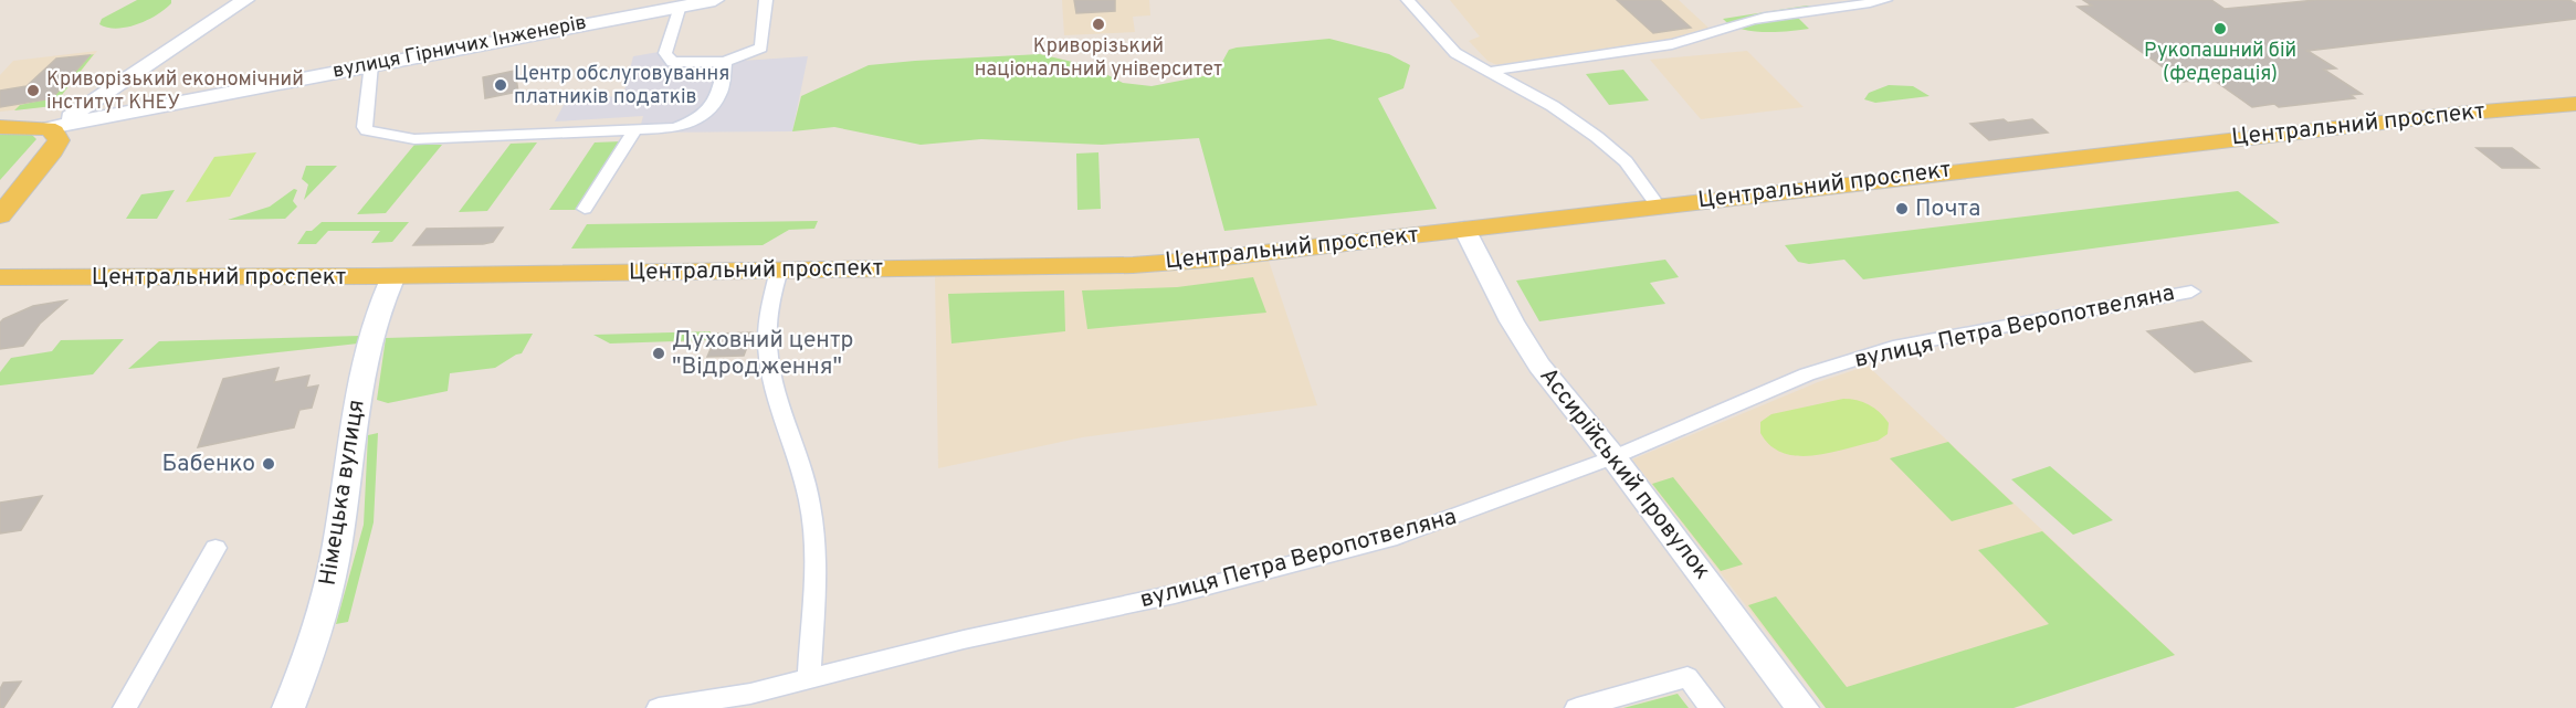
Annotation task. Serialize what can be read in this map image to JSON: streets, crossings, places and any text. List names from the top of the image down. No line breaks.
{"streets":{"main road":["Центральний проспект"],"street":["вулиця Гірничих Інженерів","вулиця Петра Веропотвеляна","Ассирійський провулок","Німецька вулиця"]},"crossings":[["Центральний проспект","Ассирійський провулок"],["Центральний проспект","Німецька вулиця"],["вулиця Петра Веропотвеляна","Ассирійський провулок"]],"places":["Криворізький національний університет","Рукопашний бій (федерація)","Центр обслуговування платників податків","Криворізький економічний інститут КНЕУ","Почта","Духовний центр \"Відродження\"","Бабенко"]}
